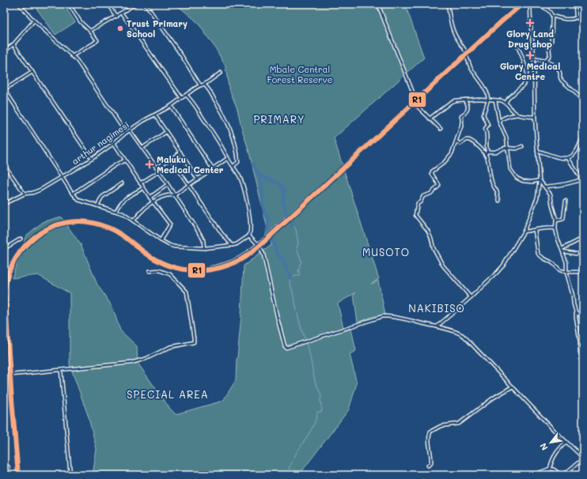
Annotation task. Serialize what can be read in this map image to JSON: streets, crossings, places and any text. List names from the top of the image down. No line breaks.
{"streets":{"street":["arthur nagimesi"]},"districts":["PRIMARY","MUSOTO","NAKIBISO","SPECIAL AREA"],"parks":["Mbale Central Forest Reserve"],"places":{"health":["Glory Land Drug shop","Glory Medical Centre","Maluku Medical Center"],"other":["Trust Primary School"]},"lines":["transit line R1"],"north":"bottom left"}
